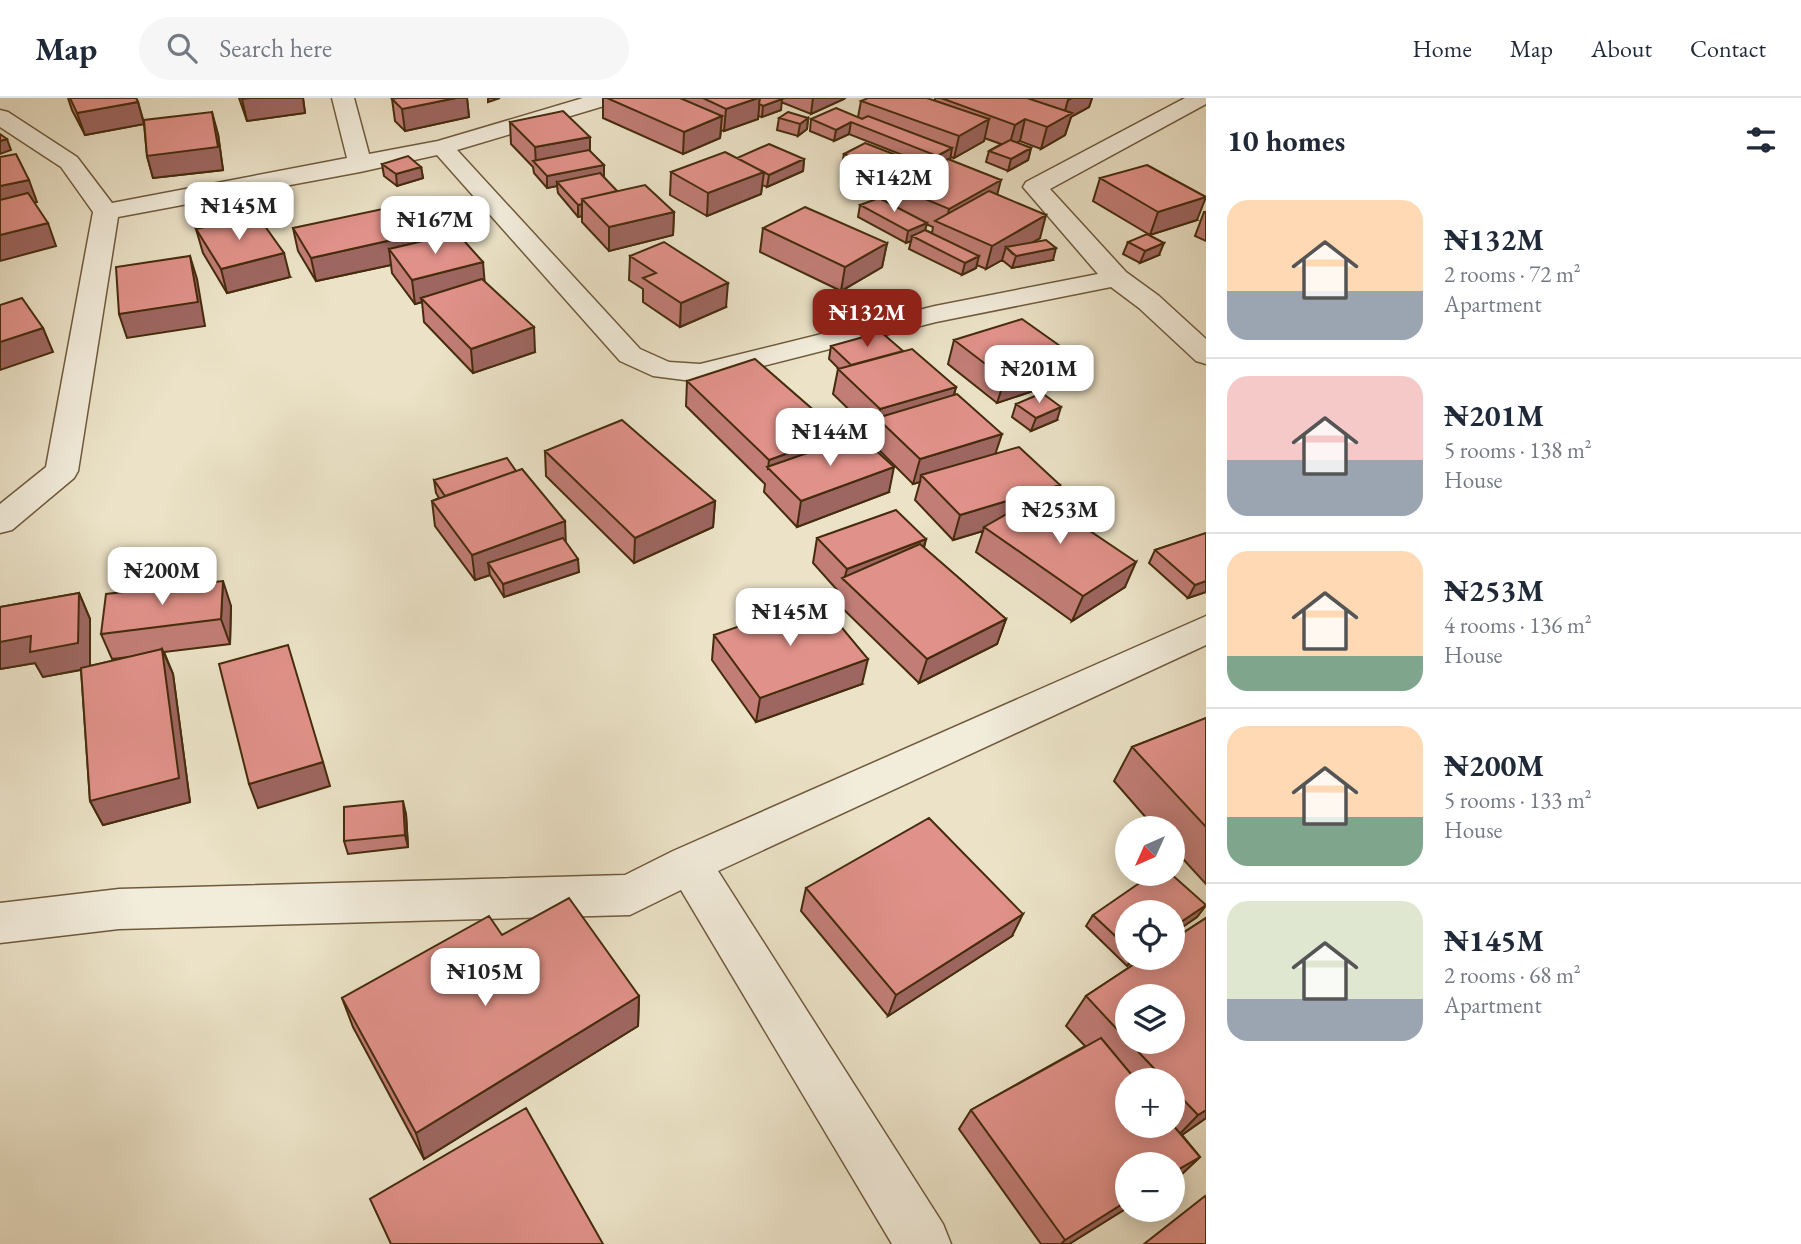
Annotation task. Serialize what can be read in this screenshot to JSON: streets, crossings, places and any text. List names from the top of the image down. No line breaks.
{"north":"bottom left","page":{"header":"Map","search":"Search here","nav":["Home","Map","About","Contact"],"heading":"10 homes","price":["₦142M","₦145M","₦167M","₦132M","₦201M","₦144M","₦253M","₦200M","₦145M","₦105M"],"list":[{"name":"₦132M","note":"2 rooms · 72 m² · Apartment"},{"name":"₦201M","note":"5 rooms · 138 m² · House"},{"name":"₦253M","note":"4 rooms · 136 m² · House"},{"name":"₦200M","note":"5 rooms · 133 m² · House"},{"name":"₦145M","note":"2 rooms · 68 m² · Apartment"}],"map_buttons":["+","−"]}}
